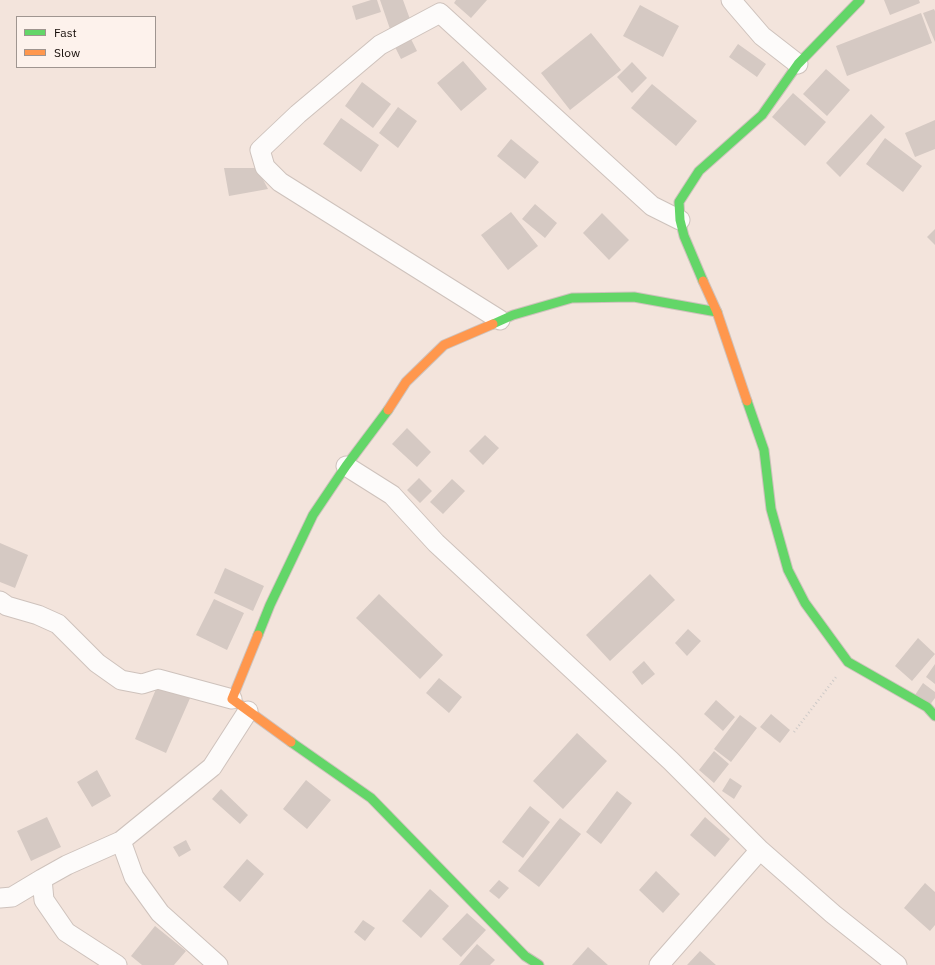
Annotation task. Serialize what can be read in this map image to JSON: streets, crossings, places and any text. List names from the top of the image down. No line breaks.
{"legend":["Fast","Slow"]}
